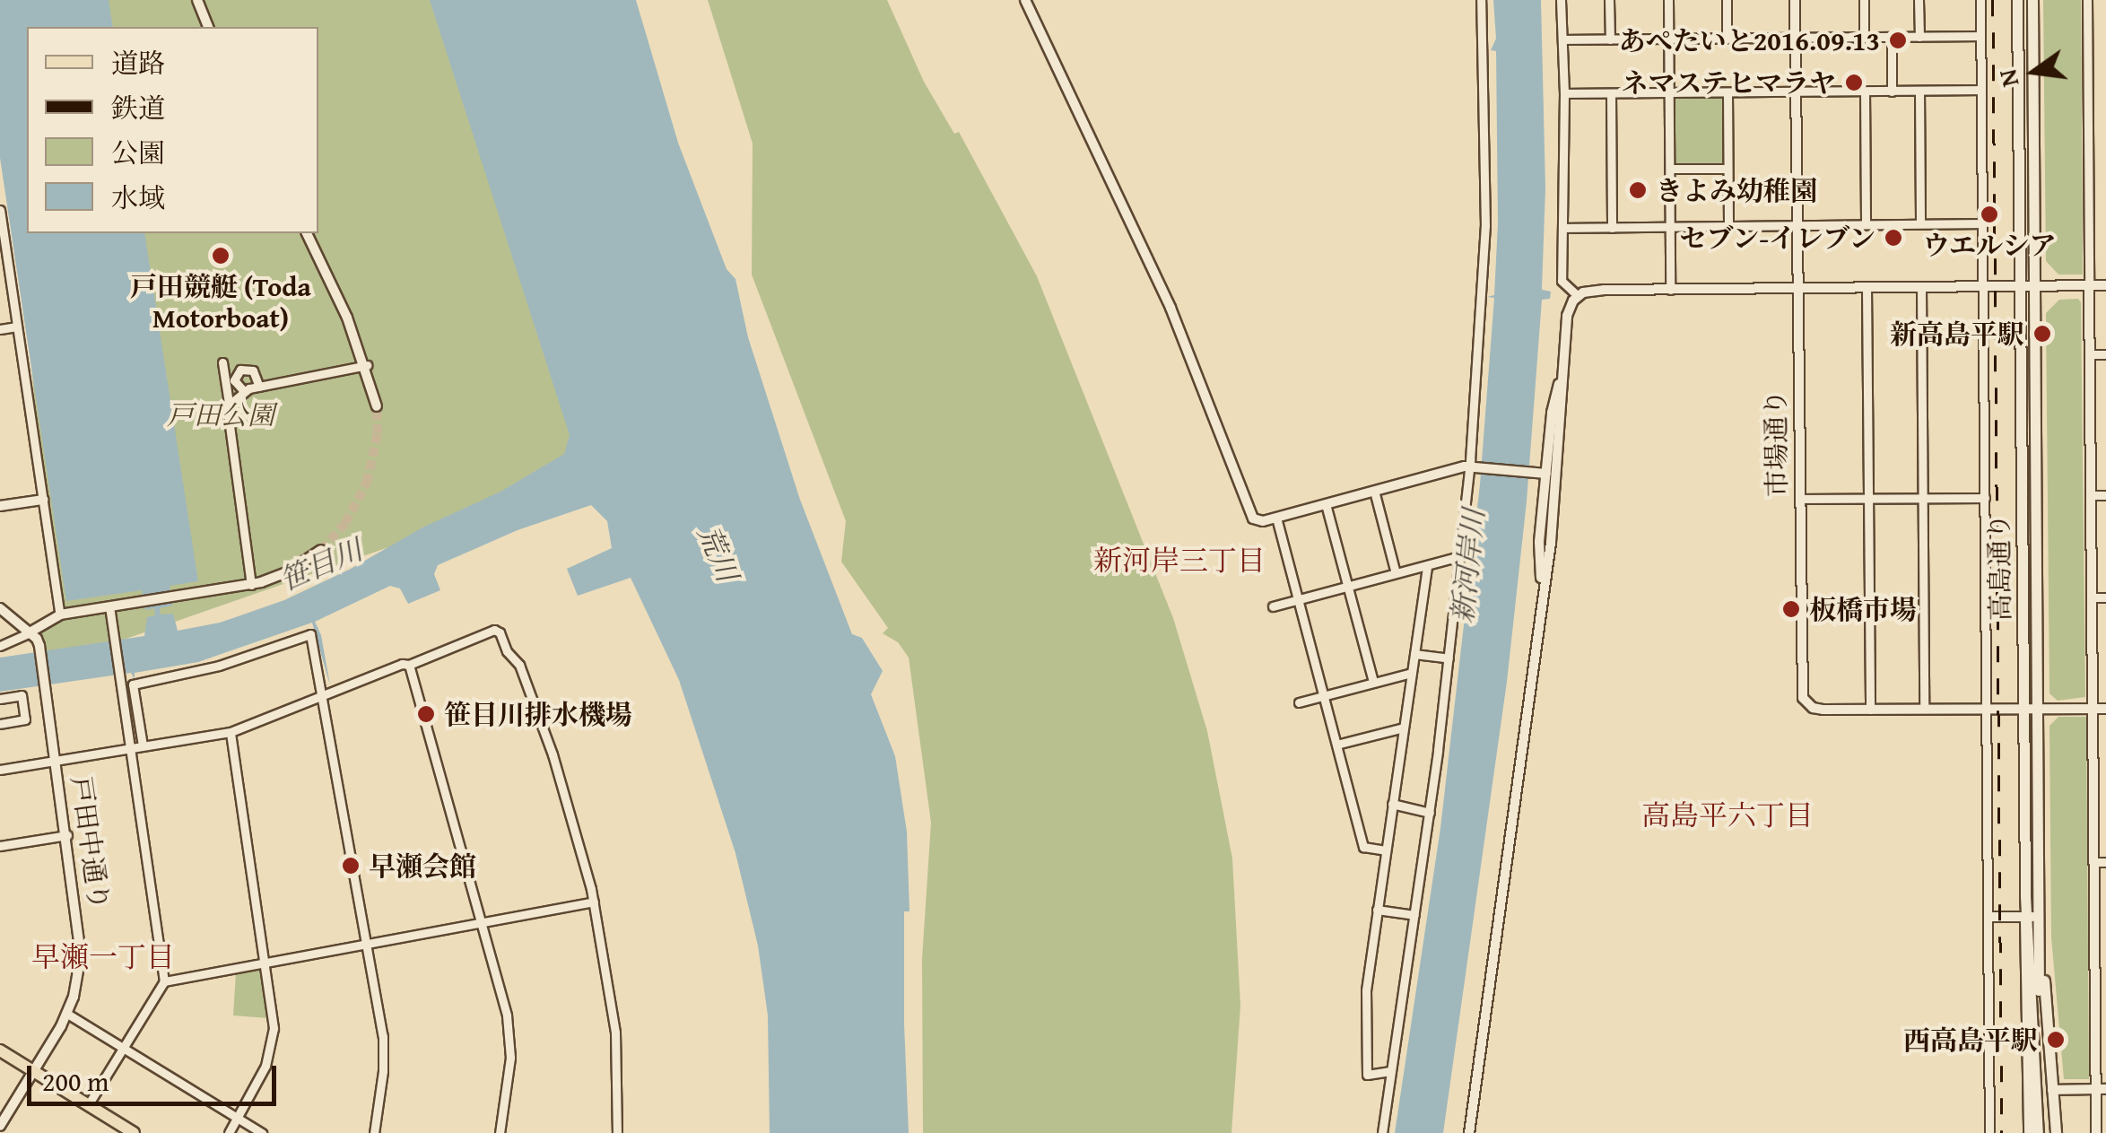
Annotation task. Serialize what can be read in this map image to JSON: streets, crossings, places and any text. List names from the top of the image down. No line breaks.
{"streets":{"main road":["高島通り"],"street":["市場通り","戸田中通り"]},"crossings":[["市場通り","高島通り"]],"districts":["新河岸三丁目","高島平六丁目","早瀬一丁目"],"water":["荒川","笹目川","新河岸川"],"parks":["戸田公園"],"places":["あぺたいと2016.09.13","ネマステヒマラヤ","きよみ幼稚園","ウエルシア","セブン-イレブン","戸田競艇 (Toda Motorboat)","新高島平駅","板橋市場","笹目川排水機場","早瀬会館","西高島平駅"],"legend":["道路","鉄道","公園","水域"],"scale_bar":"200 m","north":"left"}
